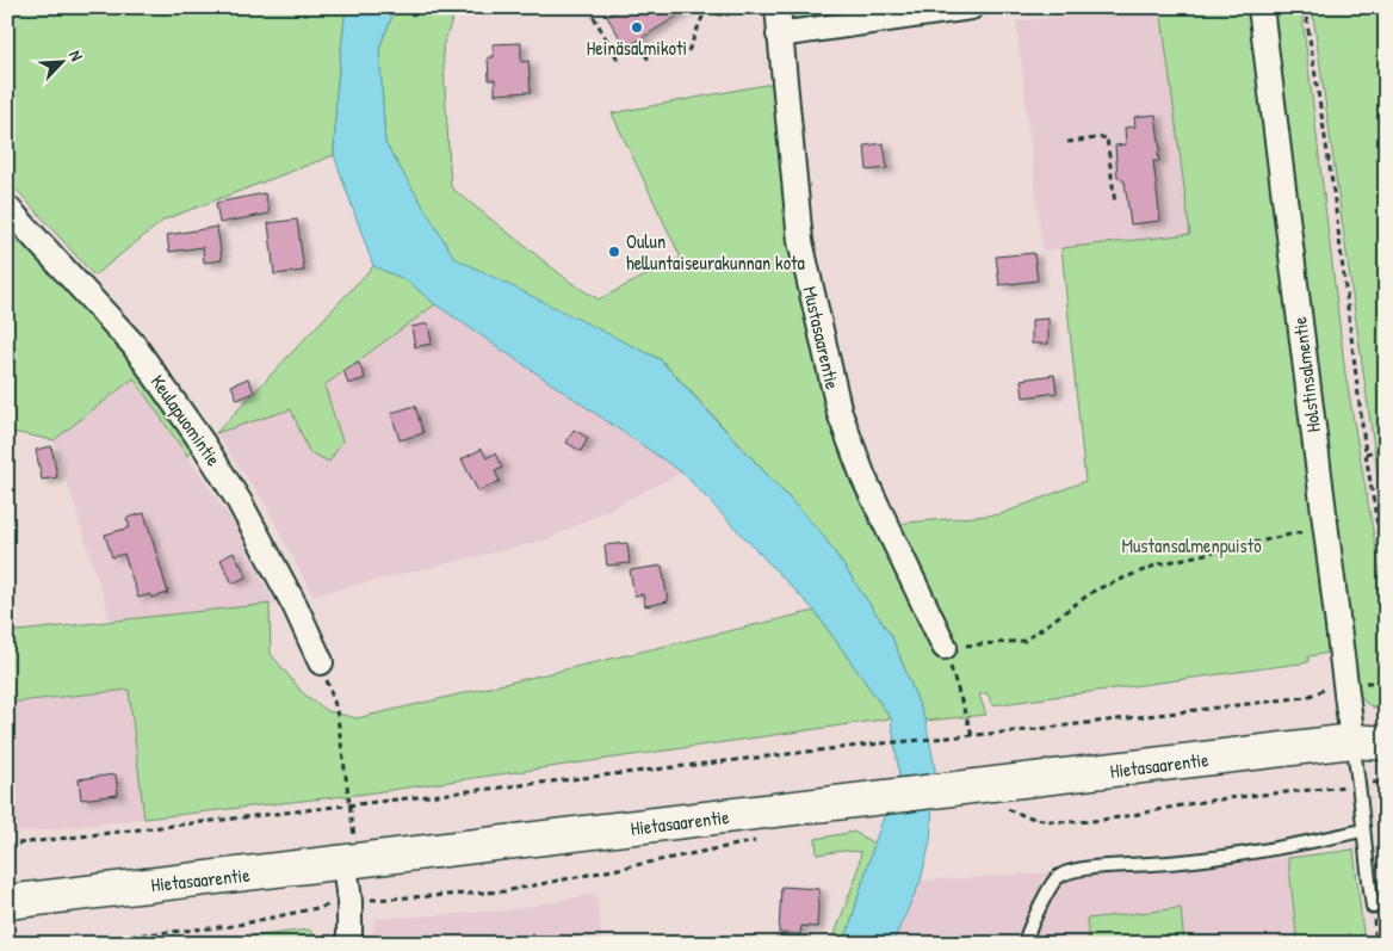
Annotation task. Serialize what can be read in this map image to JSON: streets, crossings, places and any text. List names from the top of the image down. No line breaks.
{"streets":{"street":["Mustasaarentie","Holstinsalmentie","Keulapuomintie","Hietasaarentie"]},"crossings":[["Holstinsalmentie","Hietasaarentie"]],"parks":["Mustansalmenpuisto"],"places":["Heinäsalmikoti","Oulun helluntaiseurakunnan kota"],"north":"top right"}
